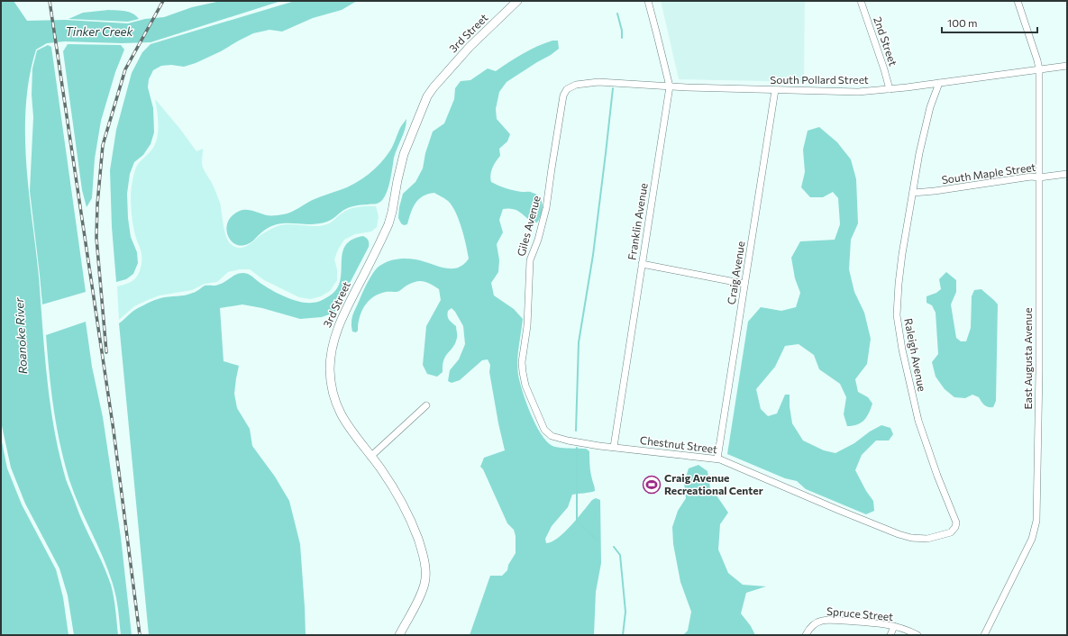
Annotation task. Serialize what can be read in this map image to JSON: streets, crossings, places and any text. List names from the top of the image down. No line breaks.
{"streets":{"street":["3rd Street","2nd Street","South Pollard Street","South Maple Street","Franklin Avenue","Giles Avenue","Craig Avenue","Raleigh Avenue","East Augusta Avenue","Chestnut Street","Spruce Street"]},"crossings":[["2nd Street","South Pollard Street"],["South Pollard Street","Franklin Avenue"],["South Pollard Street","Giles Avenue"],["South Pollard Street","Craig Avenue"],["South Pollard Street","Raleigh Avenue"],["South Pollard Street","East Augusta Avenue"],["South Maple Street","Raleigh Avenue"],["South Maple Street","East Augusta Avenue"],["Franklin Avenue","Chestnut Street"],["Giles Avenue","Chestnut Street"],["Craig Avenue","Chestnut Street"],["Raleigh Avenue","Chestnut Street"]],"water":["Tinker Creek","Roanoke River"],"places":{"sports":["Craig Avenue Recreational Center"]},"scale_bar":"100 m"}
